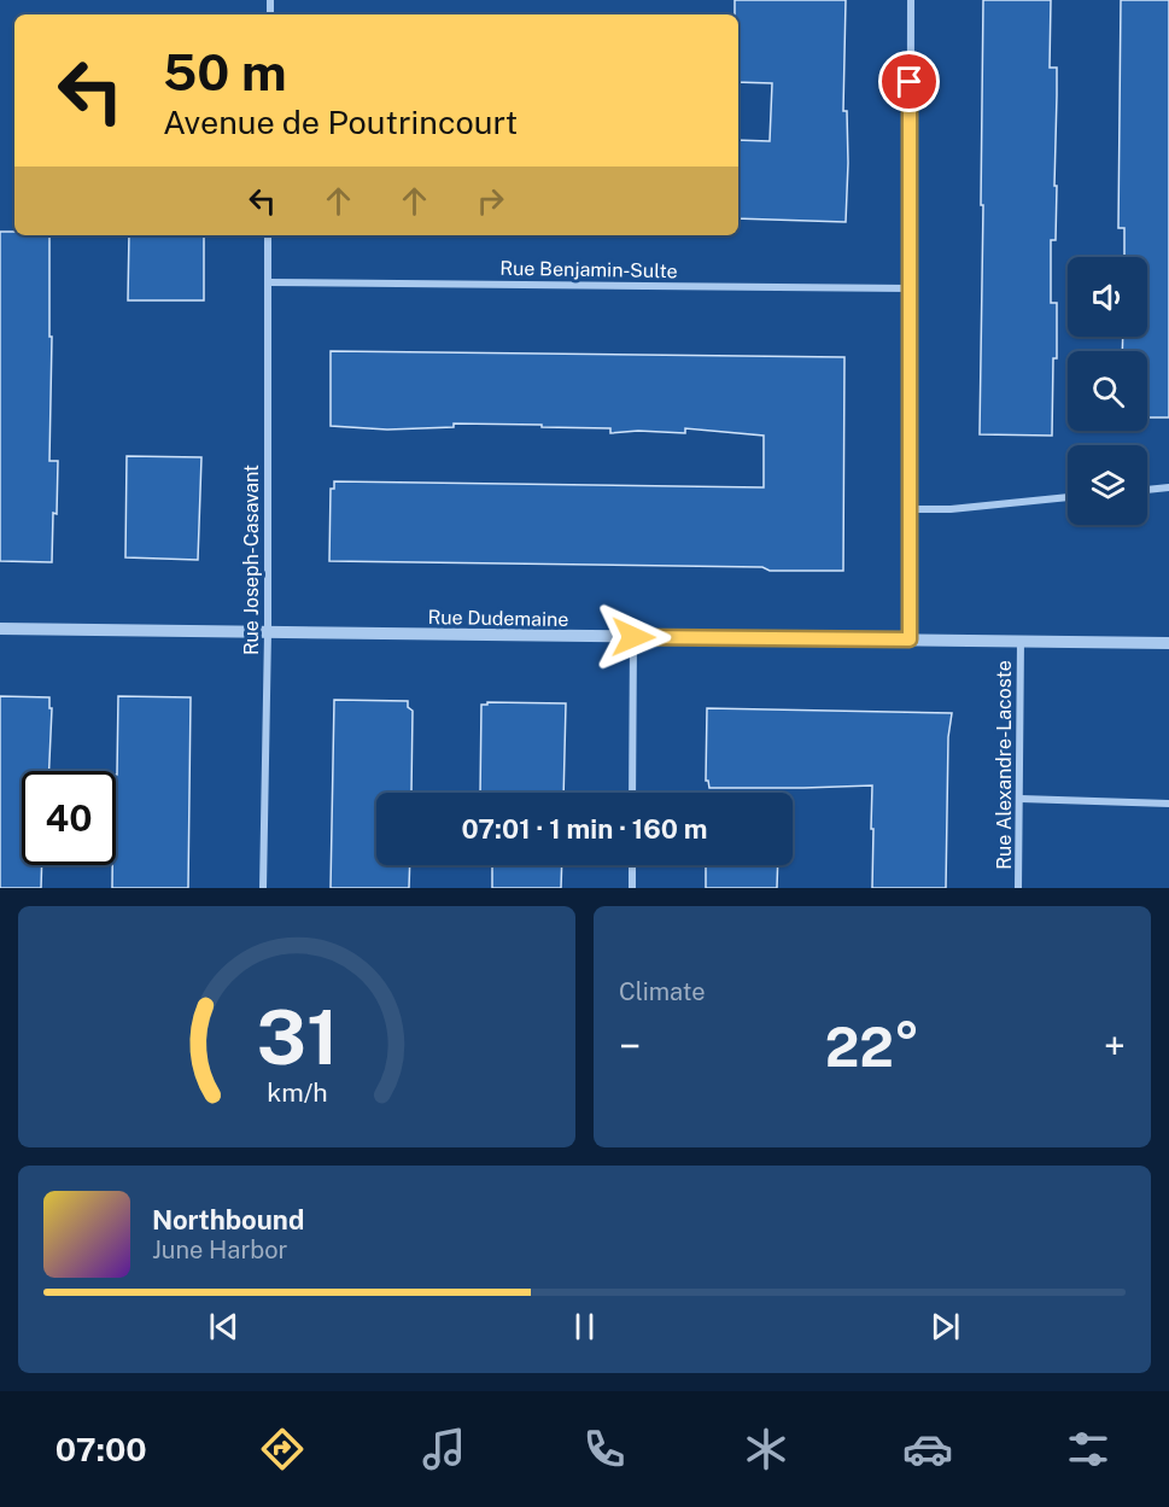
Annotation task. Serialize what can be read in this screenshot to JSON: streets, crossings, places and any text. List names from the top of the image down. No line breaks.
{"streets":{"street":["Rue Benjamin-Sulte","Rue Joseph-Casavant","Rue Dudemaine","Rue Alexandre-Lacoste"]},"crossings":[["Rue Benjamin-Sulte","Rue Joseph-Casavant"],["Rue Joseph-Casavant","Rue Dudemaine"],["Rue Dudemaine","Rue Alexandre-Lacoste"]],"page":{"turn":["50 m","Avenue de Poutrincourt"],"limit":"40","trip":"07:01 · 1 min · 160 m","tile":"Climate","heat":["−","22°","+"],"song":["Northbound","June Harbor"],"tabs":"07:00","gauge":["31","km/h"]}}
